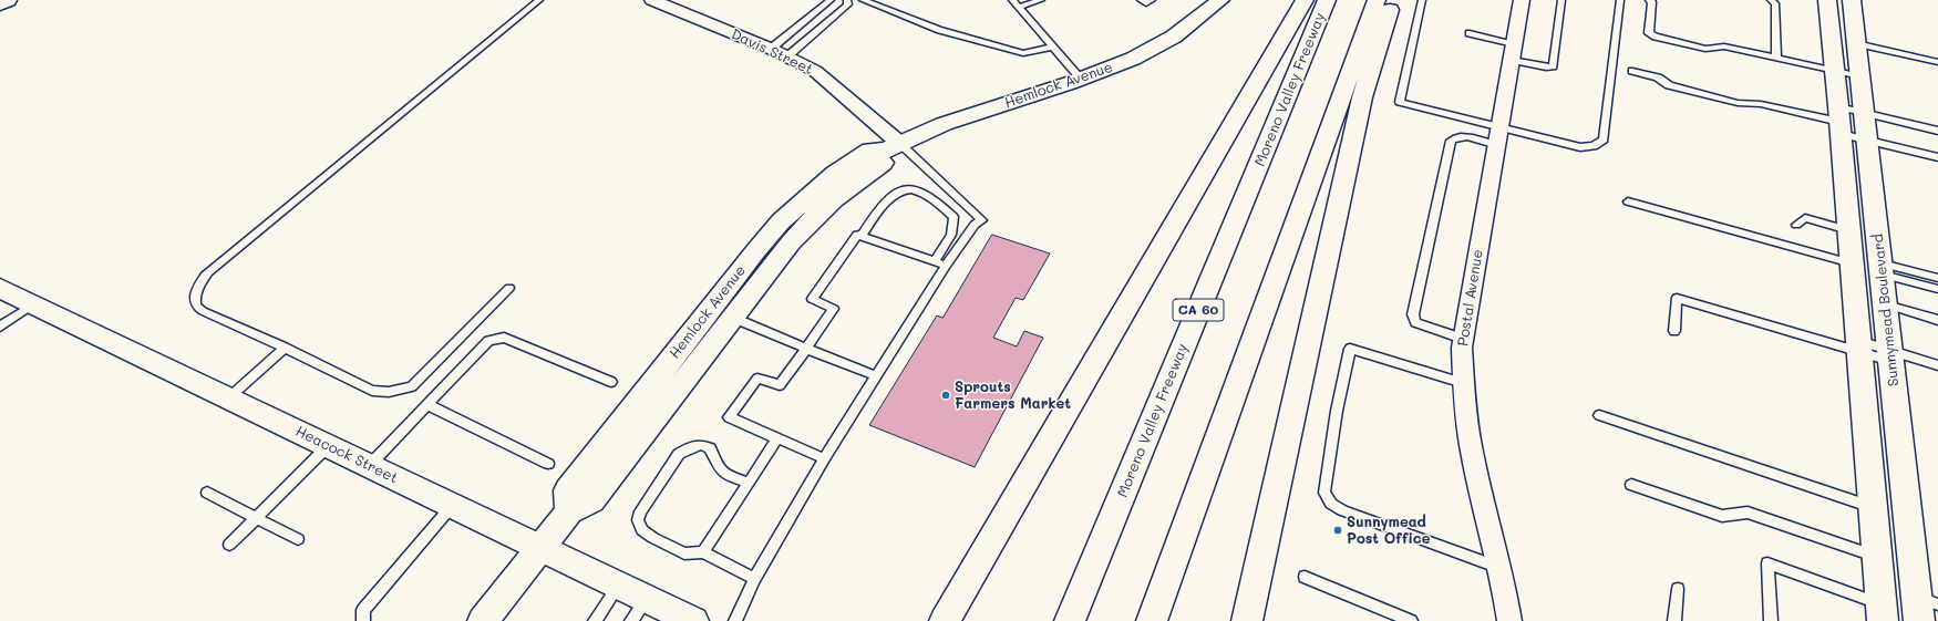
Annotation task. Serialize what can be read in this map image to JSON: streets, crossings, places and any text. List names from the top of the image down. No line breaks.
{"streets":{"main road":["Hemlock Avenue","Moreno Valley Freeway","CA 60","Sunnymead Boulevard","Heacock Street"],"street":["Davis Street","Postal Avenue"]},"crossings":[["Davis Street","Hemlock Avenue"],["Hemlock Avenue","Heacock Street"]],"places":["Sprouts Farmers Market","Sunnymead Post Office"]}
